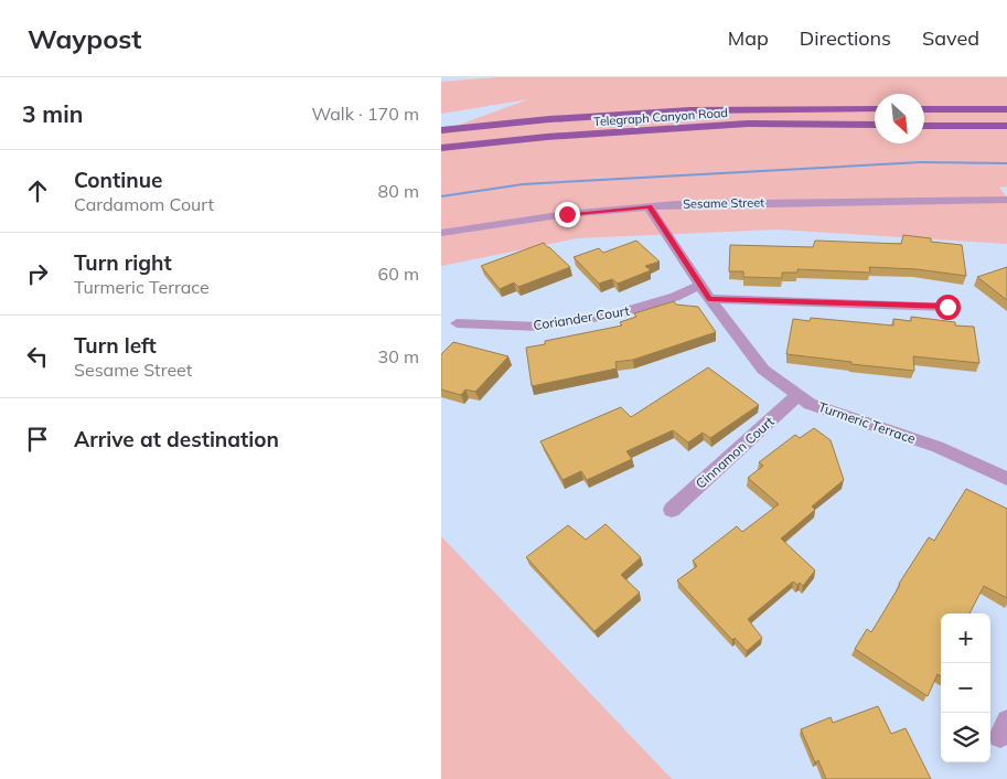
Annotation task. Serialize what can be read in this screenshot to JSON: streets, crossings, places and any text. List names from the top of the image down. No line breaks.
{"streets":{"main road":["Telegraph Canyon Road"],"street":["Sesame Street","Coriander Court","Turmeric Terrace","Cinnamon Court"]},"crossings":[["Sesame Street","Turmeric Terrace"],["Coriander Court","Turmeric Terrace"],["Turmeric Terrace","Cinnamon Court"]],"north":"bottom right","page":{"header":"Waypost","nav":["Map","Directions","Saved"],"heading":["3 min","Walk · 170 m"],"list":[["Continue","Cardamom Court","80 m"],["Turn right","Turmeric Terrace","60 m"],["Turn left","Sesame Street","30 m"],"Arrive at destination"],"map_buttons":["+","−"]}}
